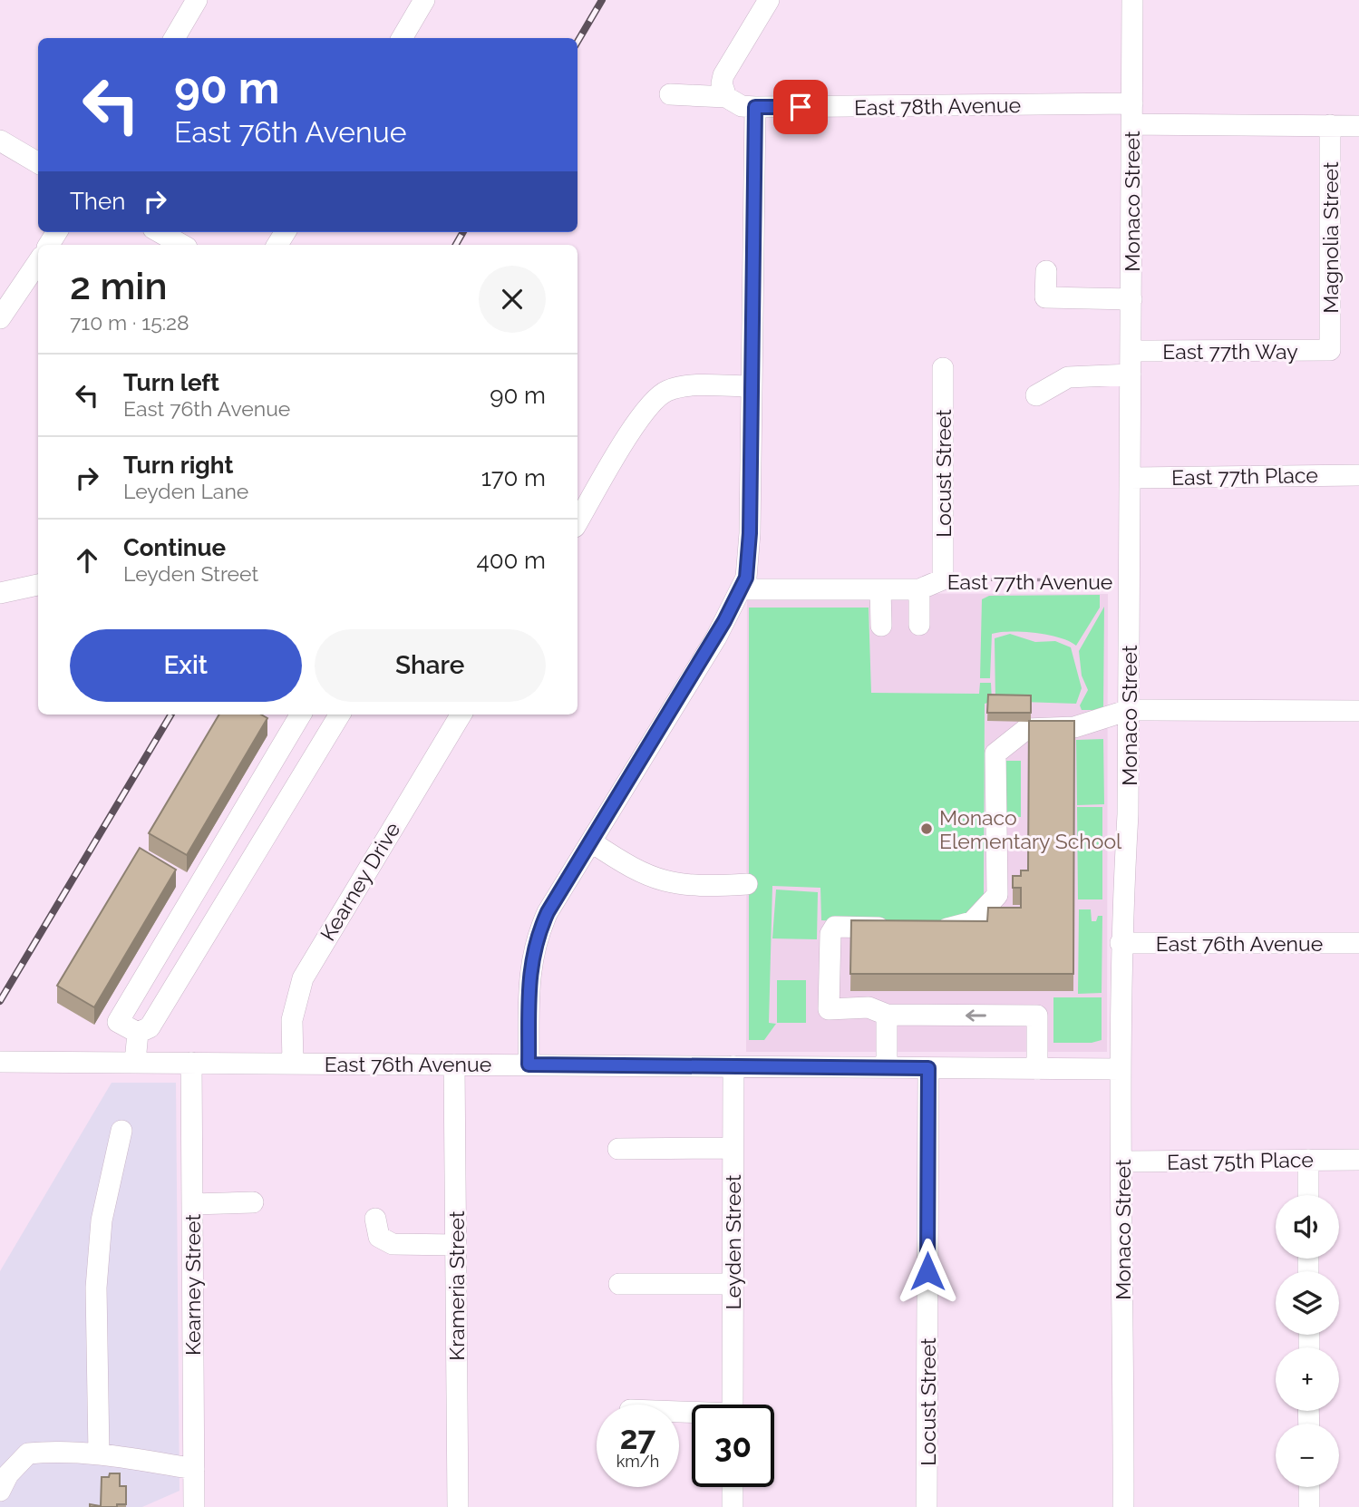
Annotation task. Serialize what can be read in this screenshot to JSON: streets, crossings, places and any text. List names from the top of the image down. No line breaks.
{"streets":{"street":["East 78th Avenue","Monaco Street","Magnolia Street","East 77th Way","Locust Street","East 77th Place","East 77th Avenue","Kearney Drive","East 76th Avenue","East 75th Place","Leyden Street","Kearney Street","Krameria Street"]},"crossings":[["East 78th Avenue","Monaco Street"],["East 78th Avenue","Magnolia Street"],["Monaco Street","East 77th Way"],["Monaco Street","East 77th Place"],["Monaco Street","East 77th Avenue"],["Monaco Street","East 76th Avenue"],["Monaco Street","East 75th Place"],["Magnolia Street","East 77th Way"],["Locust Street","East 77th Avenue"],["Locust Street","East 76th Avenue"],["Kearney Drive","East 76th Avenue"],["East 76th Avenue","Leyden Street"],["East 76th Avenue","Kearney Street"],["East 76th Avenue","Krameria Street"]],"places":["Monaco Elementary School"],"page":{"turn":["90 m","East 76th Avenue"],"then":"Then","heading":["2 min","710 m · 15:28"],"list":[{"name":"Turn left","note":"East 76th Avenue","value":"90 m"},{"name":"Turn right","note":"Leyden Lane","value":"170 m"},{"name":"Continue","note":"Leyden Street","value":"400 m"}],"buttons":["Exit","Share"],"map_buttons":["+","−"],"speed":"27 km/h","limit":"30"}}
